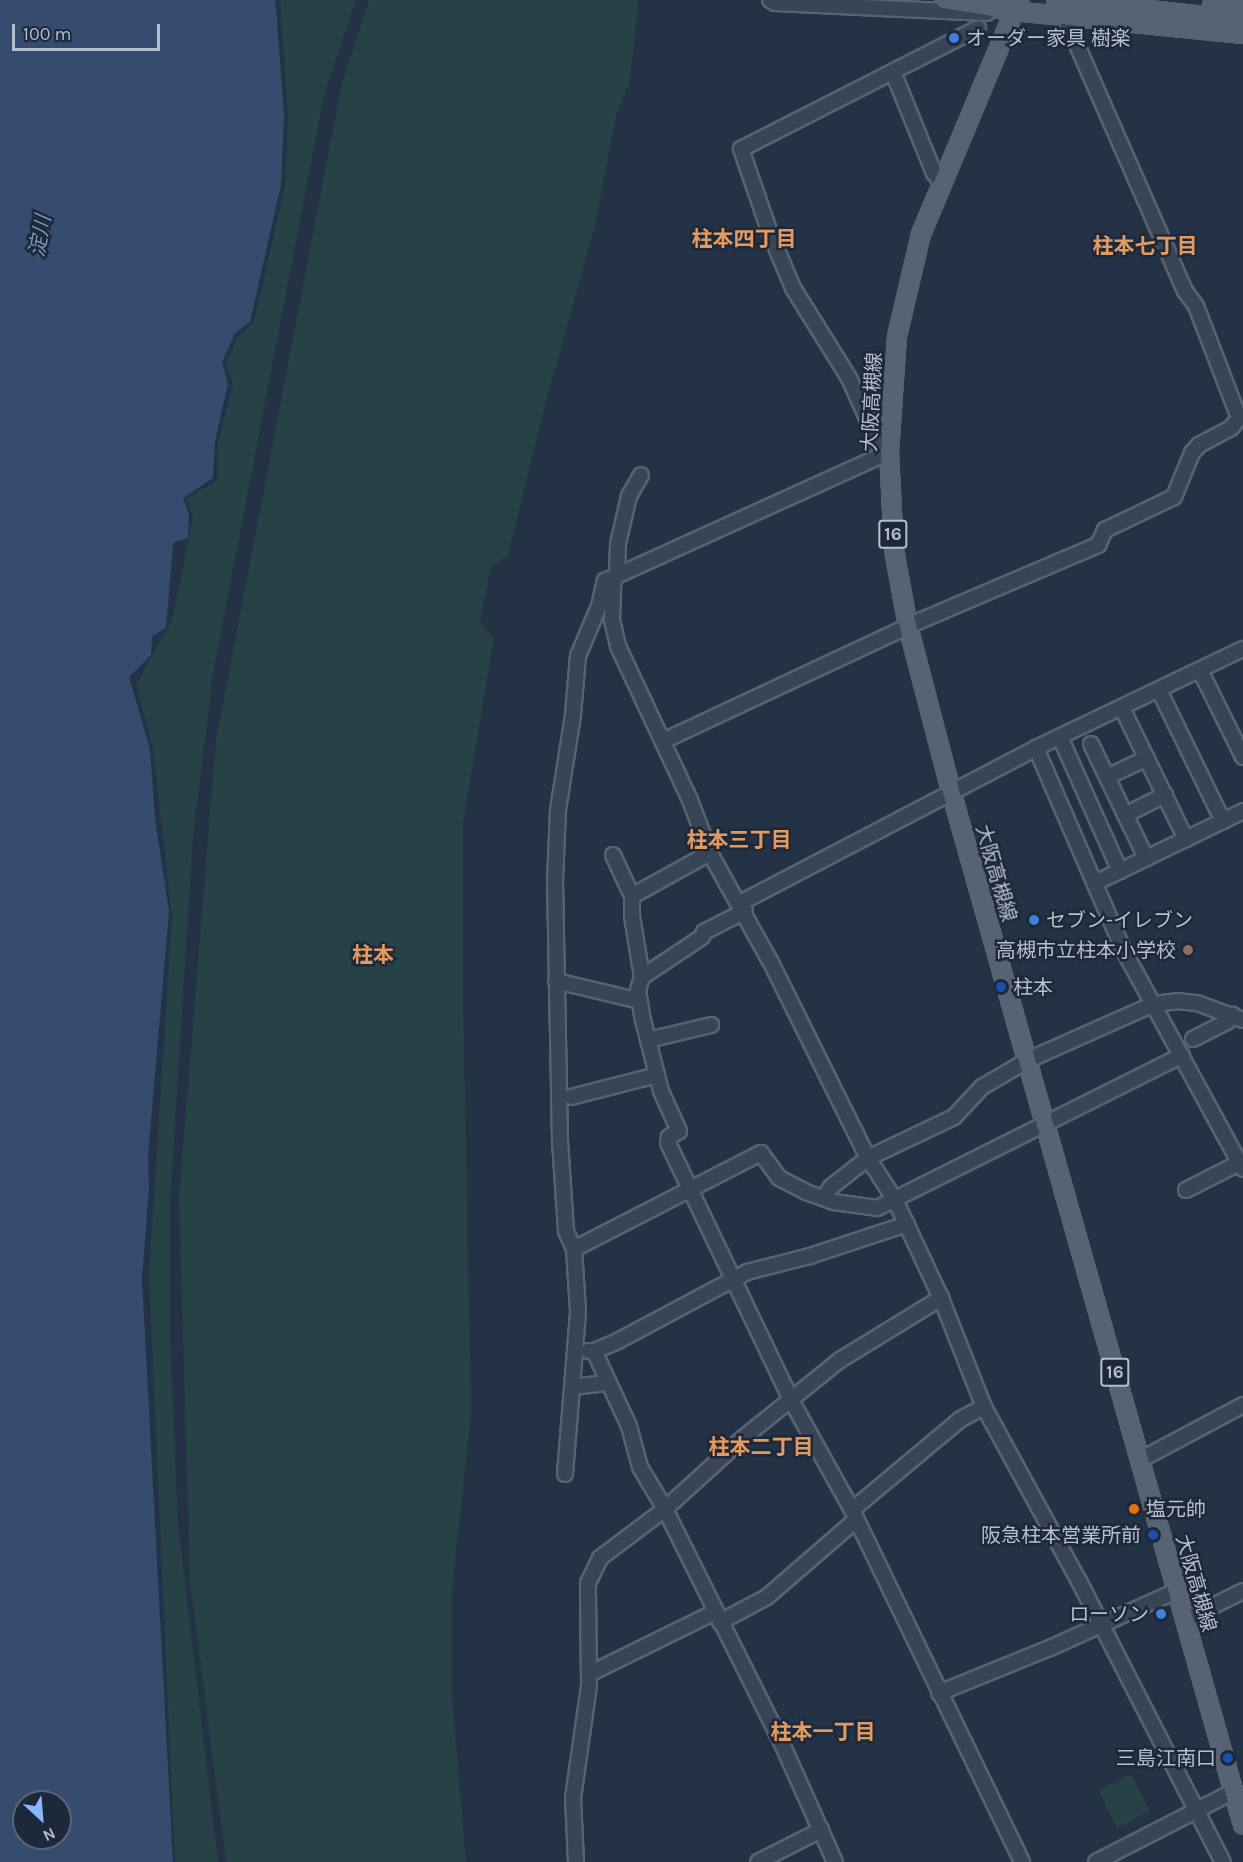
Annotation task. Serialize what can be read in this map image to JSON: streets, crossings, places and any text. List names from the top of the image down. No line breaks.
{"streets":{"main road":["大阪高槻線","16"]},"districts":["柱本四丁目","柱本七丁目","柱本三丁目","柱本","柱本二丁目","柱本一丁目"],"water":["淀川"],"places":["オーダー家具 樹楽","セブン-イレブン","高槻市立柱本小学校","柱本","塩元帥","阪急柱本営業所前","ローソン","三島江南口"],"scale_bar":"100 m","north":"bottom right"}
